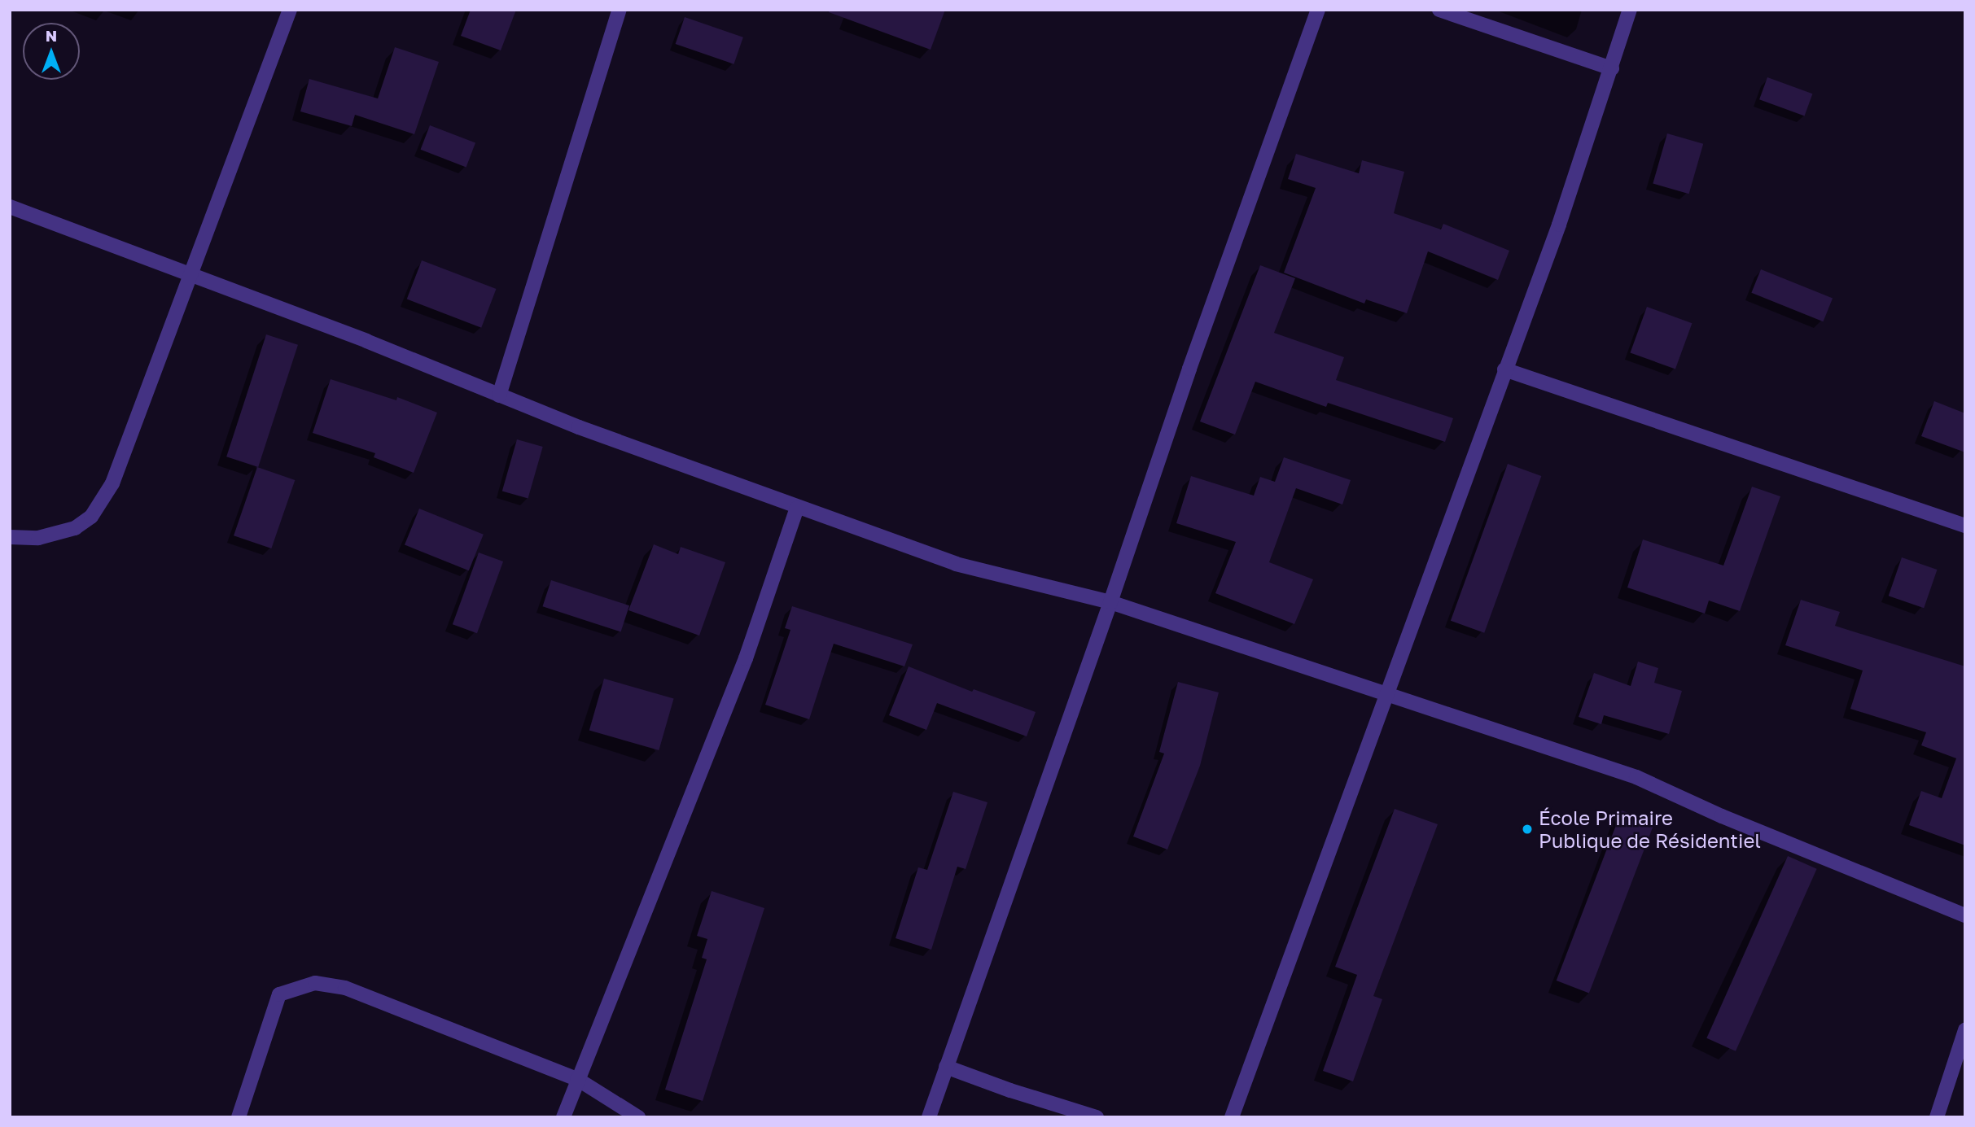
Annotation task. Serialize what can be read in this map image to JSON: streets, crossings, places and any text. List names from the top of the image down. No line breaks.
{"places":["École Primaire Publique de Résidentiel"],"north":"top"}
